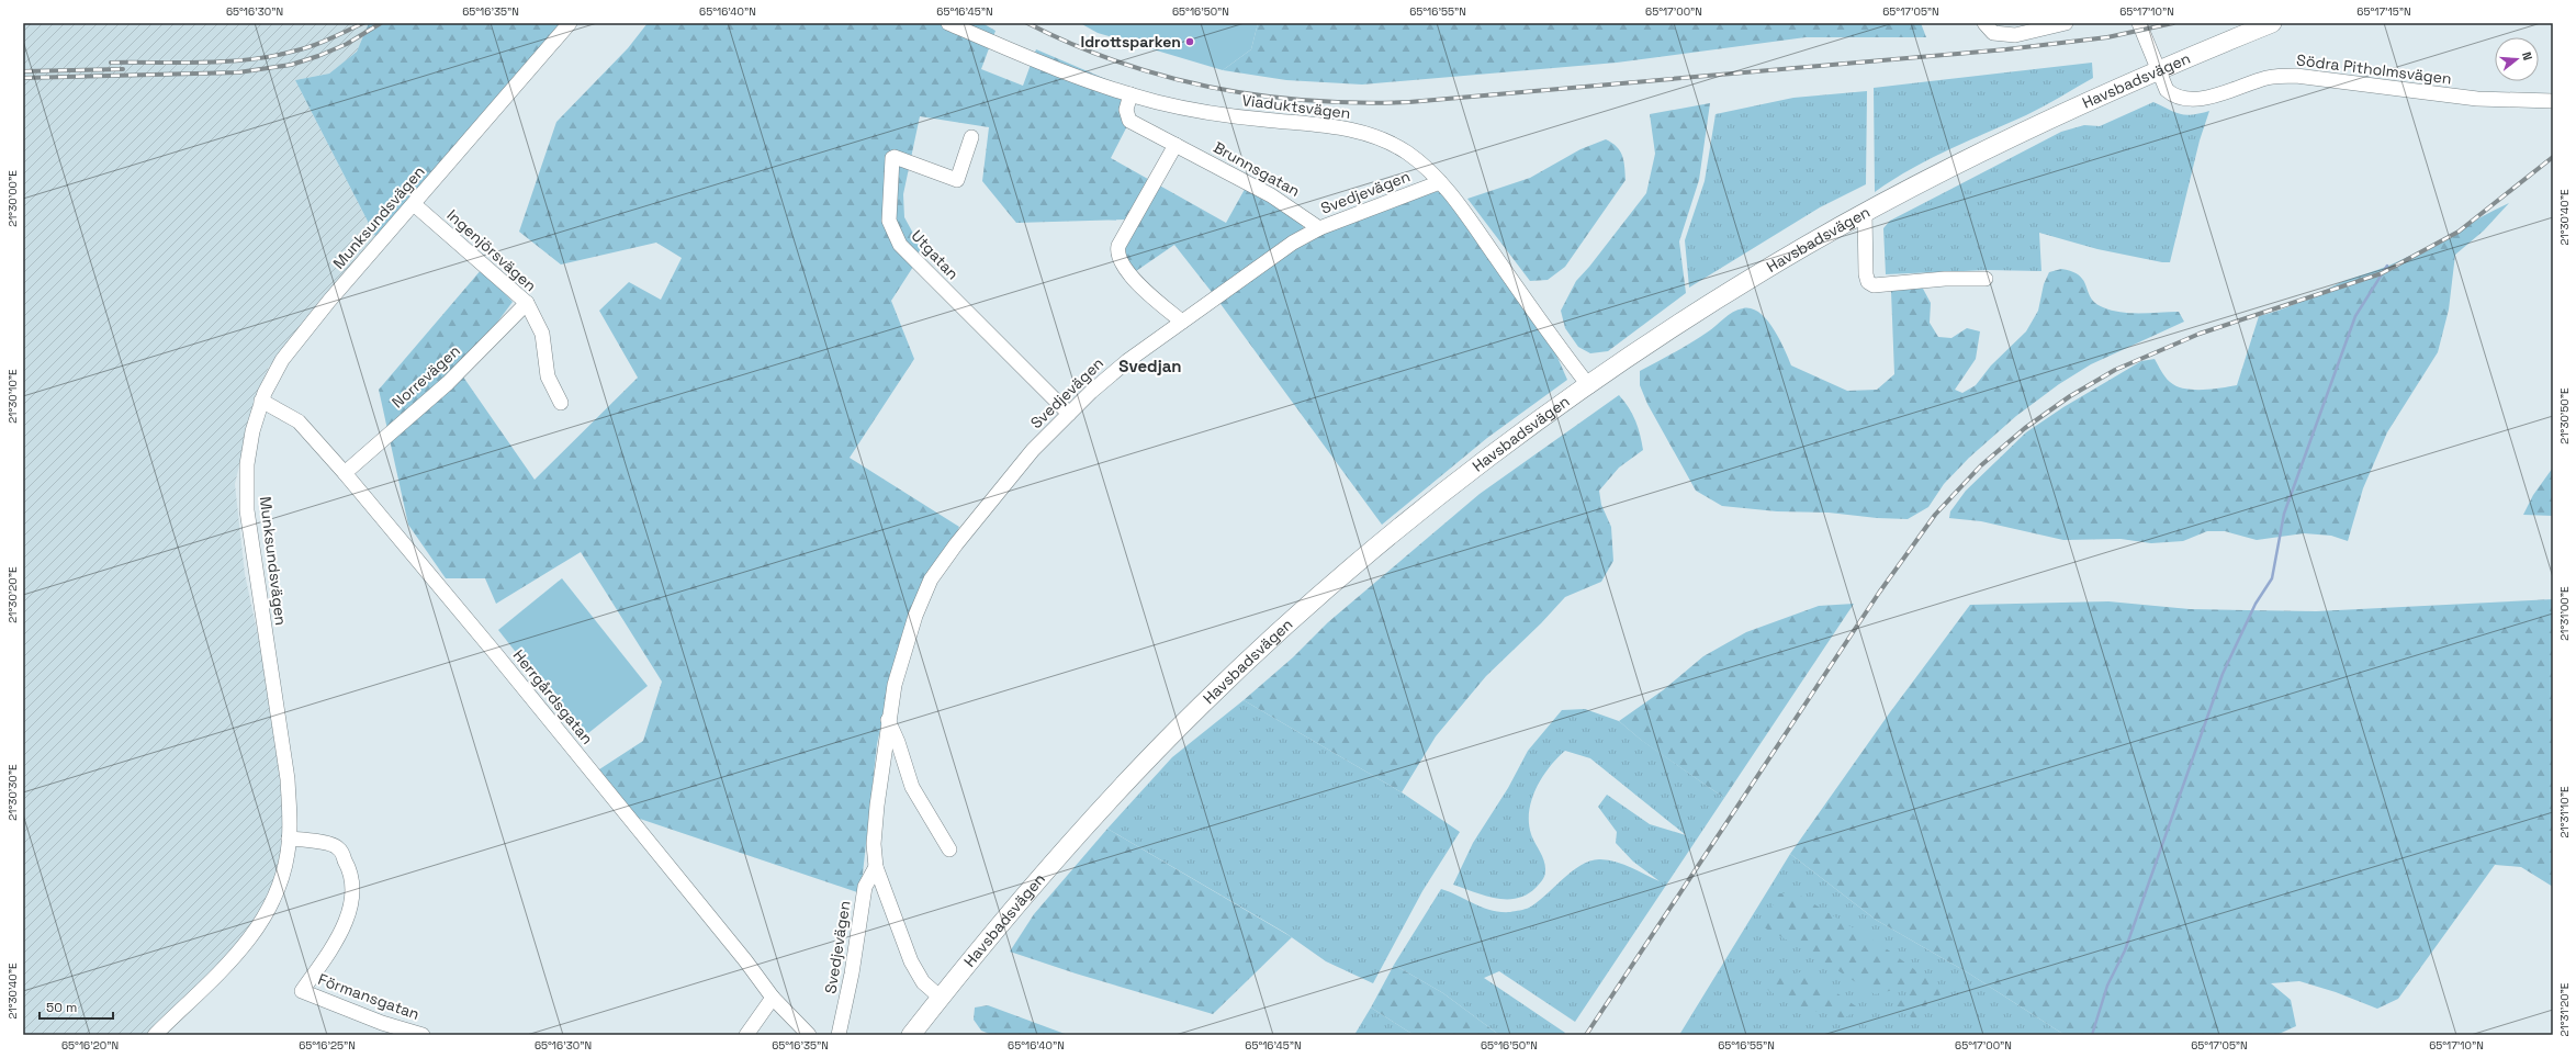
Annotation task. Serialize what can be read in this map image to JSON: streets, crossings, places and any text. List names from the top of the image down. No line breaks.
{"streets":{"main road":["Havsbadsvägen"],"street":["Södra Pitholmsvägen","Viaduktsvägen","Brunnsgatan","Svedjevägen","Munksundsvägen","Ingenjörsvägen","Utgatan","Norrevägen","Herrgårdsgatan","Förmansgatan"]},"crossings":[["Södra Pitholmsvägen","Havsbadsvägen"],["Havsbadsvägen","Viaduktsvägen"],["Havsbadsvägen","Svedjevägen"],["Viaduktsvägen","Brunnsgatan"],["Viaduktsvägen","Svedjevägen"],["Brunnsgatan","Svedjevägen"],["Svedjevägen","Utgatan"],["Munksundsvägen","Ingenjörsvägen"],["Munksundsvägen","Herrgårdsgatan"],["Munksundsvägen","Förmansgatan"],["Ingenjörsvägen","Norrevägen"],["Norrevägen","Herrgårdsgatan"]],"districts":["Svedjan"],"places":["Idrottsparken"],"scale_bar":"50 m","north":"right","coordinates":["65°16'30\"N","65°16'35\"N","65°16'40\"N","65°16'45\"N","65°16'50\"N","65°16'55\"N","65°17'00\"N","65°17'05\"N","65°17'10\"N","65°17'15\"N","21°30'00\"E","21°30'40\"E","21°30'10\"E","21°30'50\"E","21°30'20\"E","21°31'00\"E","21°30'30\"E","21°31'10\"E","21°31'20\"E","65°16'20\"N","65°16'25\"N"]}
